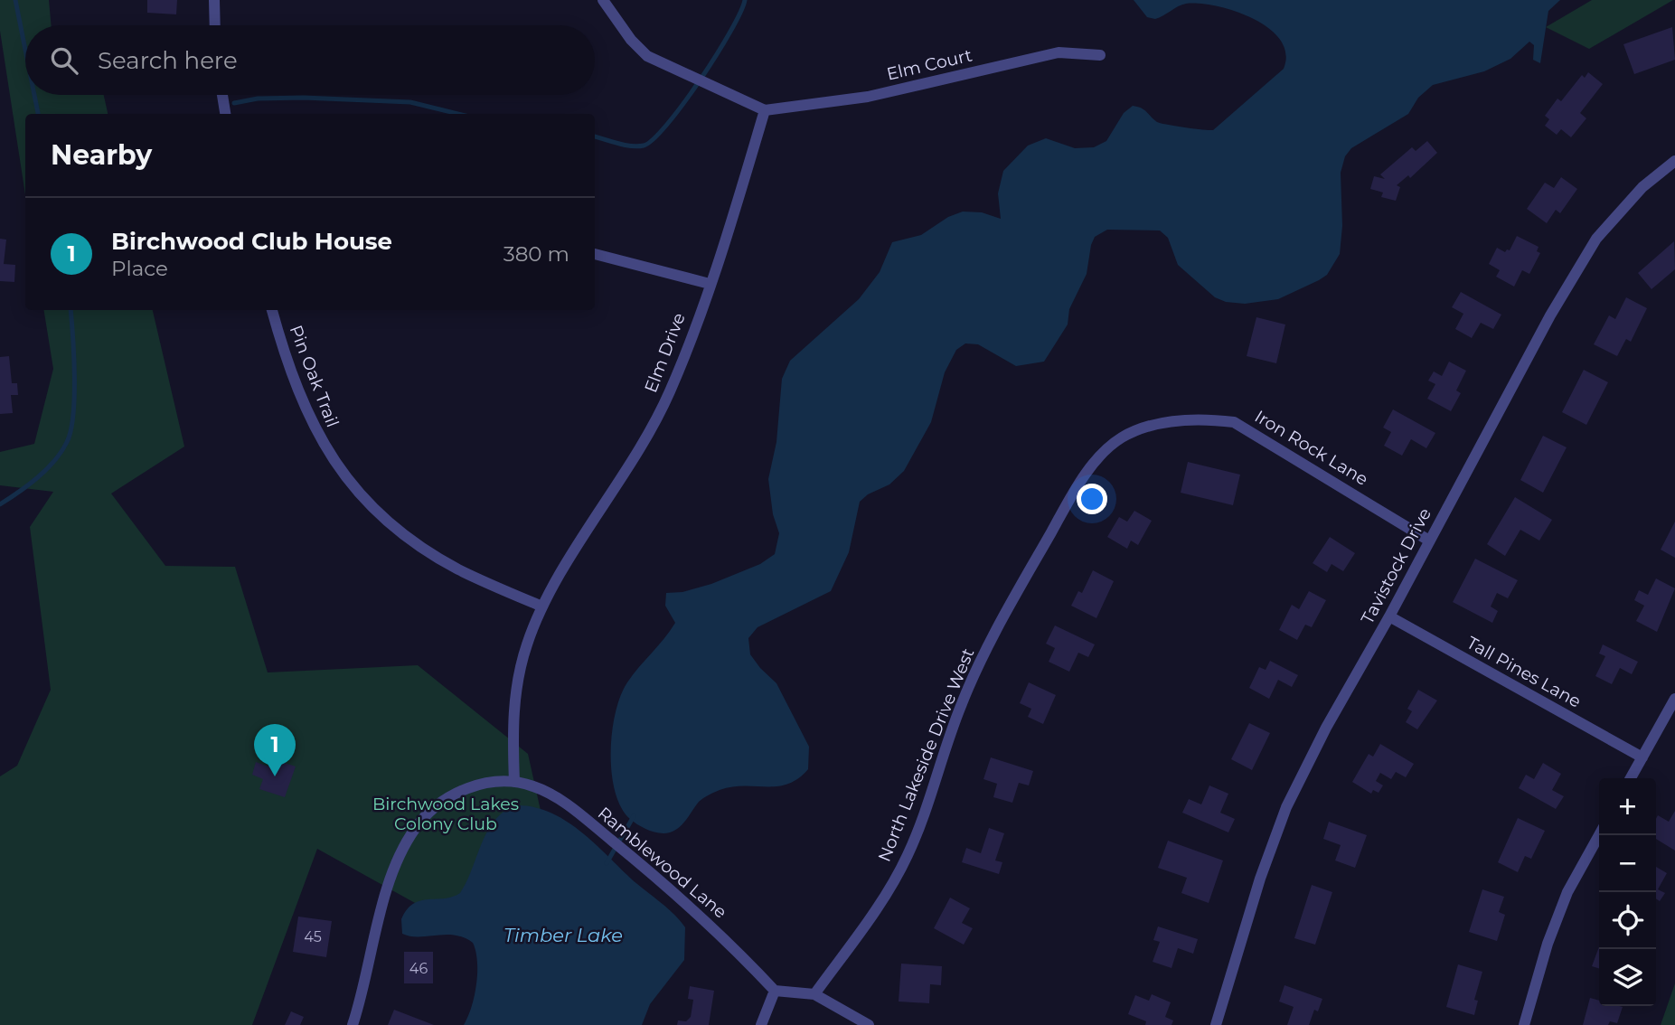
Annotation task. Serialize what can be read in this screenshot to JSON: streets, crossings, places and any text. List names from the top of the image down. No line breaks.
{"streets":{"street":["Elm Court","Elm Drive","Pin Oak Trail","Iron Rock Lane","Tavistock Drive","Tall Pines Lane","North Lakeside Drive West","Ramblewood Lane"]},"crossings":[["Elm Court","Elm Drive"],["Elm Drive","Pin Oak Trail"],["Elm Drive","Ramblewood Lane"],["Iron Rock Lane","Tavistock Drive"],["Iron Rock Lane","North Lakeside Drive West"],["Tavistock Drive","Tall Pines Lane"]],"water":["Timber Lake"],"parks":["Birchwood Lakes Colony Club"],"house_numbers":["45","46"],"page":{"search":"Search here","heading":"Nearby","list":[{"mark":"1","name":"Birchwood Club House","note":"Place","value":"380 m"}],"pins":"1","map_buttons":["+","−"]}}
